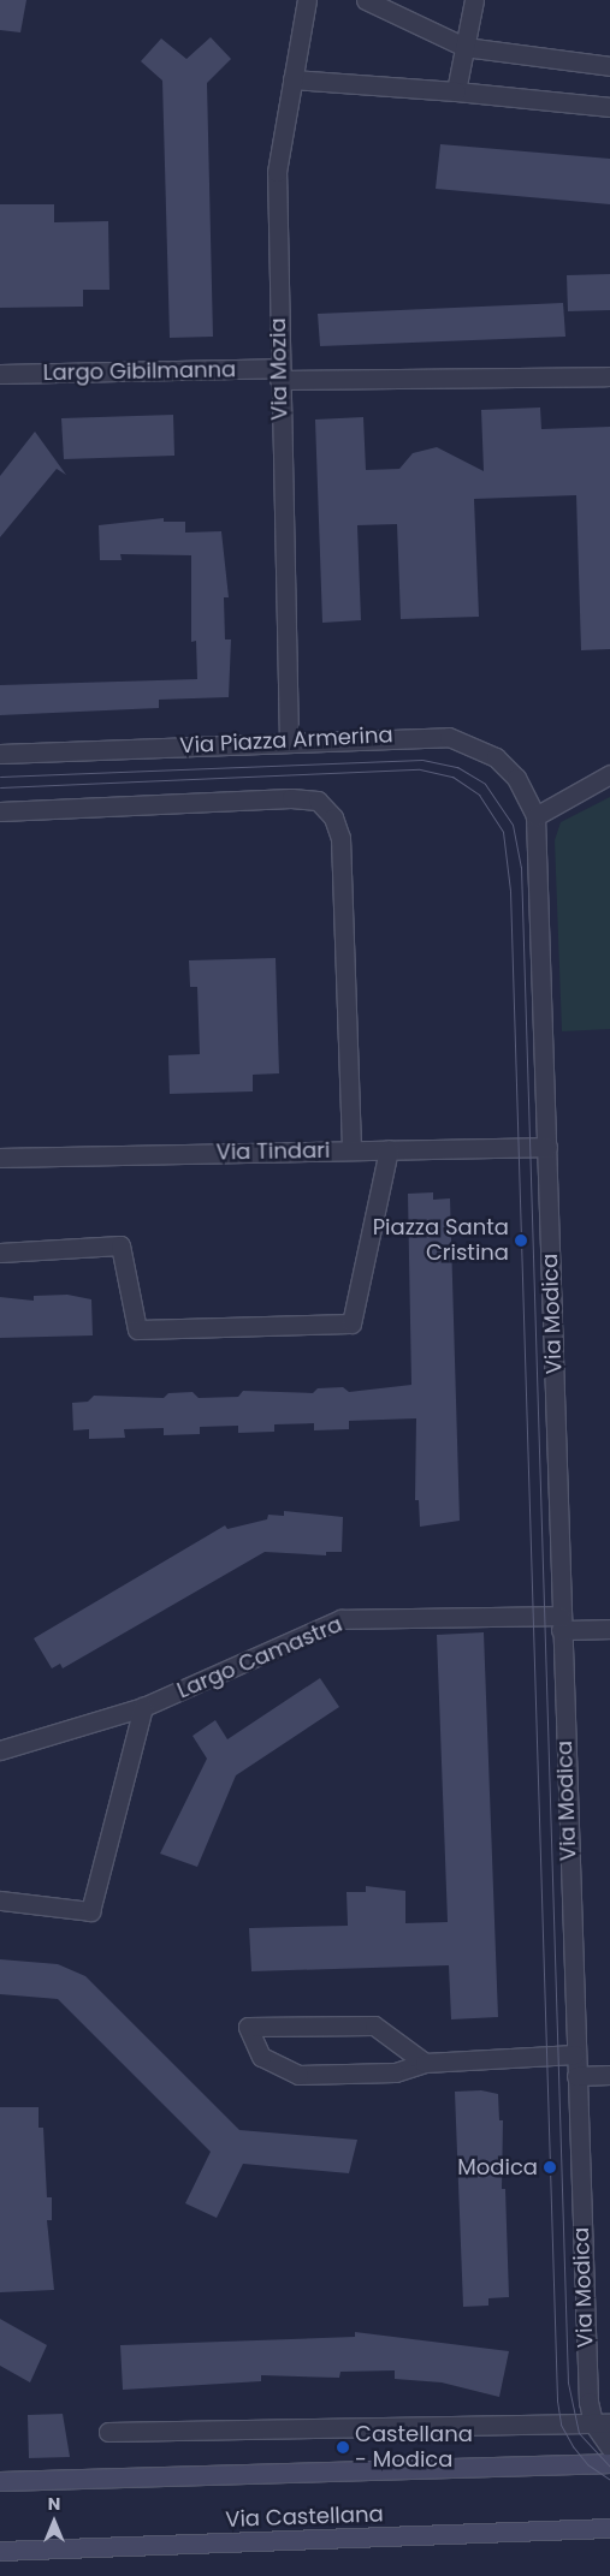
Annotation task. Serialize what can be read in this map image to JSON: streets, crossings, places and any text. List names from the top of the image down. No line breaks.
{"streets":{"main road":["Via Castellana"],"street":["Via Mozia","Largo Gibilmanna","Via Piazza Armerina","Via Tindari","Via Modica","Largo Camastra"]},"crossings":[["Via Mozia","Largo Gibilmanna"],["Via Mozia","Via Piazza Armerina"],["Via Tindari","Via Modica"],["Via Modica","Largo Camastra"]],"places":["Piazza Santa Cristina","Modica","Castellana - Modica"],"north":"top"}
